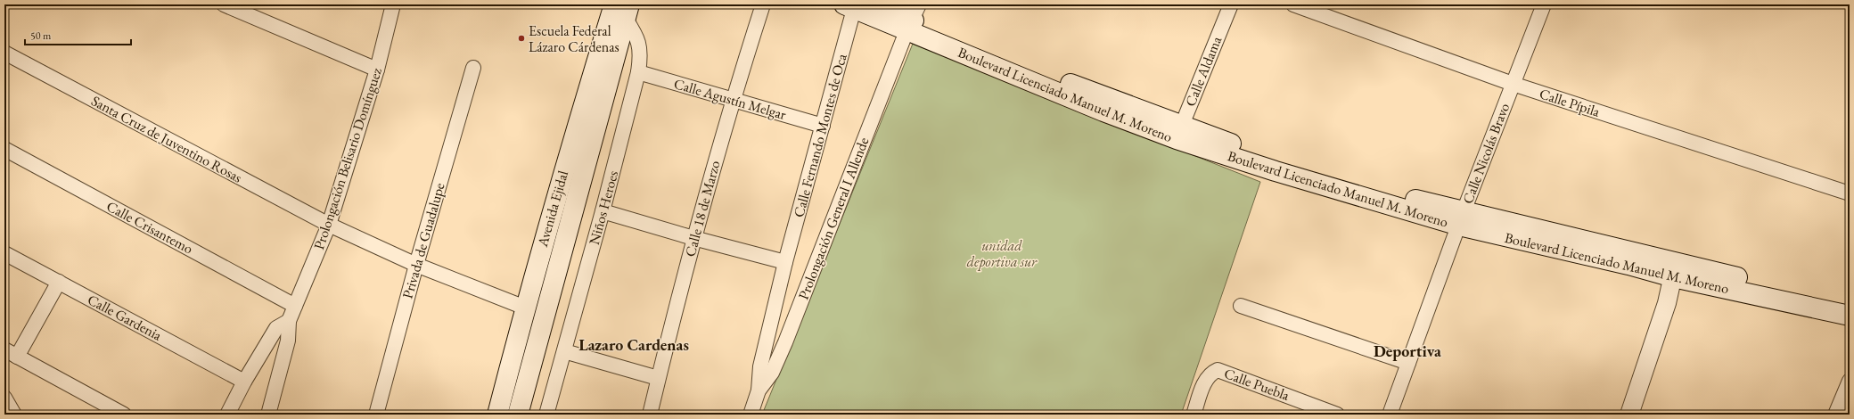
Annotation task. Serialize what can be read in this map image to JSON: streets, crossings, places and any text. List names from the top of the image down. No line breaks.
{"streets":{"main road":["Boulevard Licenciado Manuel M. Moreno","Avenida Ejidal"],"street":["Calle Aldama","Calle Agustín Melgar","Calle Pípila","Calle Fernando Montes de Oca","Santa Cruz de Juventino Rosas","Calle Nicolás Bravo","Prolongación Belisario Domínguez","Niños Heroes","Calle 18 de Marzo","Prolongación General I Allende","Calle Crisantemo","Privada de Guadalupe","Calle Gardenia","Calle Puebla"]},"crossings":[["Calle Aldama","Boulevard Licenciado Manuel M. Moreno"],["Boulevard Licenciado Manuel M. Moreno","Calle Fernando Montes de Oca"],["Boulevard Licenciado Manuel M. Moreno","Calle Nicolás Bravo"],["Boulevard Licenciado Manuel M. Moreno","Prolongación General I Allende"],["Calle Agustín Melgar","Calle Fernando Montes de Oca"],["Calle Agustín Melgar","Niños Heroes"],["Calle Agustín Melgar","Calle 18 de Marzo"],["Calle Pípila","Calle Nicolás Bravo"],["Calle Fernando Montes de Oca","Prolongación General I Allende"],["Santa Cruz de Juventino Rosas","Prolongación Belisario Domínguez"],["Santa Cruz de Juventino Rosas","Avenida Ejidal"],["Santa Cruz de Juventino Rosas","Privada de Guadalupe"],["Prolongación Belisario Domínguez","Calle Crisantemo"],["Niños Heroes","Avenida Ejidal"]],"districts":["Lazaro Cardenas","Deportiva"],"parks":["unidad deportiva sur"],"places":["Escuela Federal Lázaro Cárdenas"],"scale_bar":"50 m"}
